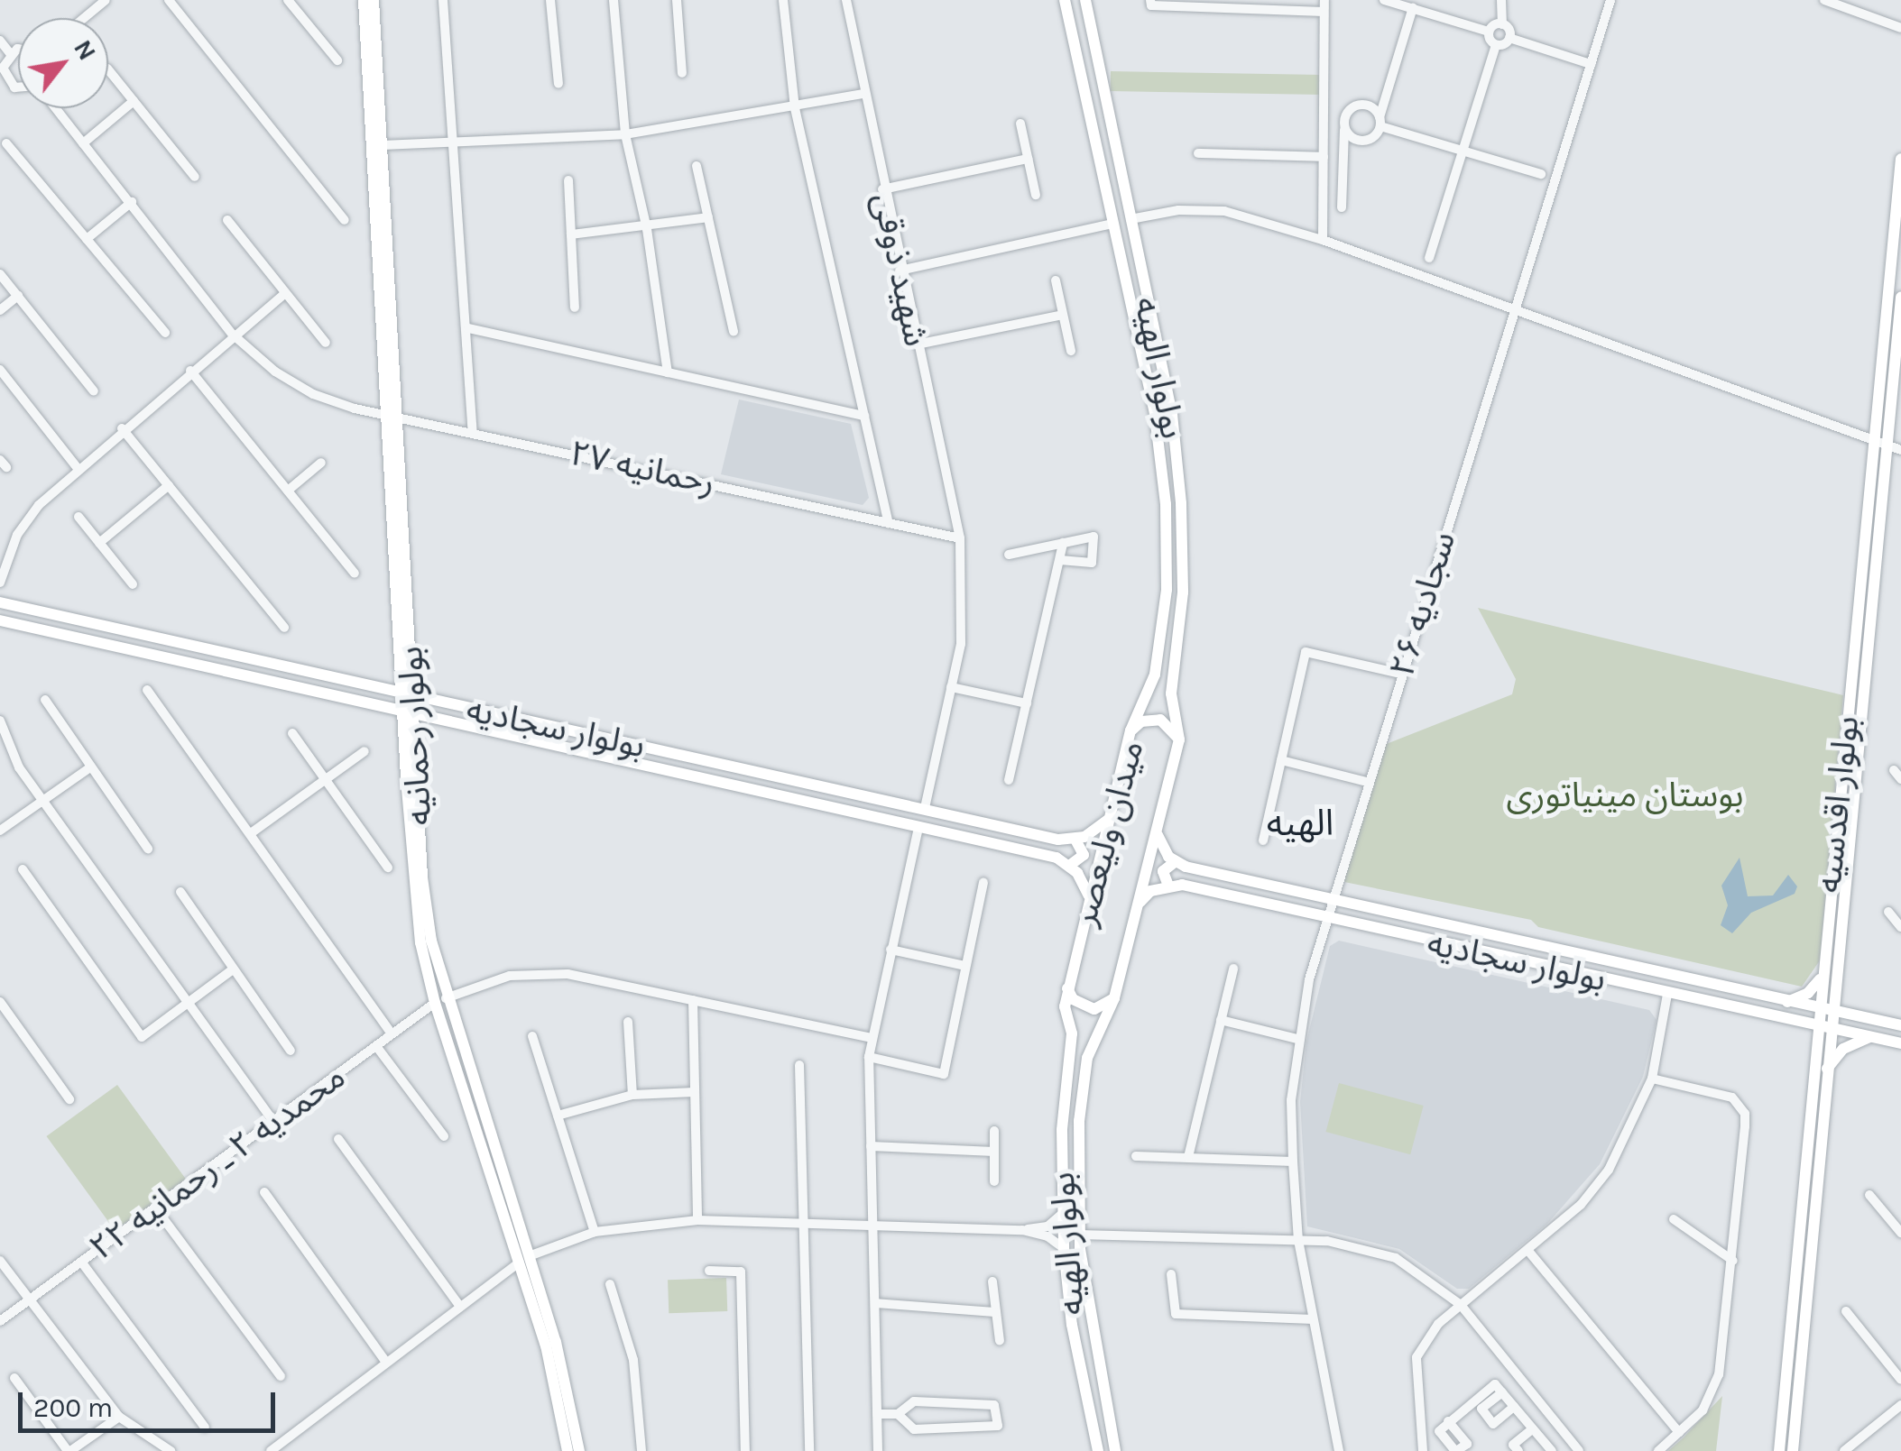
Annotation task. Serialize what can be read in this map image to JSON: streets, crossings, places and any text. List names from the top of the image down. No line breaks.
{"streets":{"main road":["بولوار الهیه","بولوار سجادیه","بولوار رحمانیه","بولوار اقدسیه","میدان ولیعصر"],"street":["شهید ذوقی","رحمانیه ۲۷","سجادیه ۲۶","محمدیه ۲ ـ رحمانیه ۲۲"]},"crossings":[["شهید ذوقی","رحمانیه ۲۷"],["شهید ذوقی","بولوار سجادیه"],["بولوار الهیه","میدان ولیعصر"],["رحمانیه ۲۷","بولوار رحمانیه"],["سجادیه ۲۶","بولوار سجادیه"],["بولوار سجادیه","بولوار رحمانیه"],["بولوار سجادیه","بولوار اقدسیه"],["بولوار رحمانیه","محمدیه ۲ ـ رحمانیه ۲۲"]],"districts":["الهیه"],"parks":["بوستان مینیاتوری"],"scale_bar":"200 m","north":"top right"}
